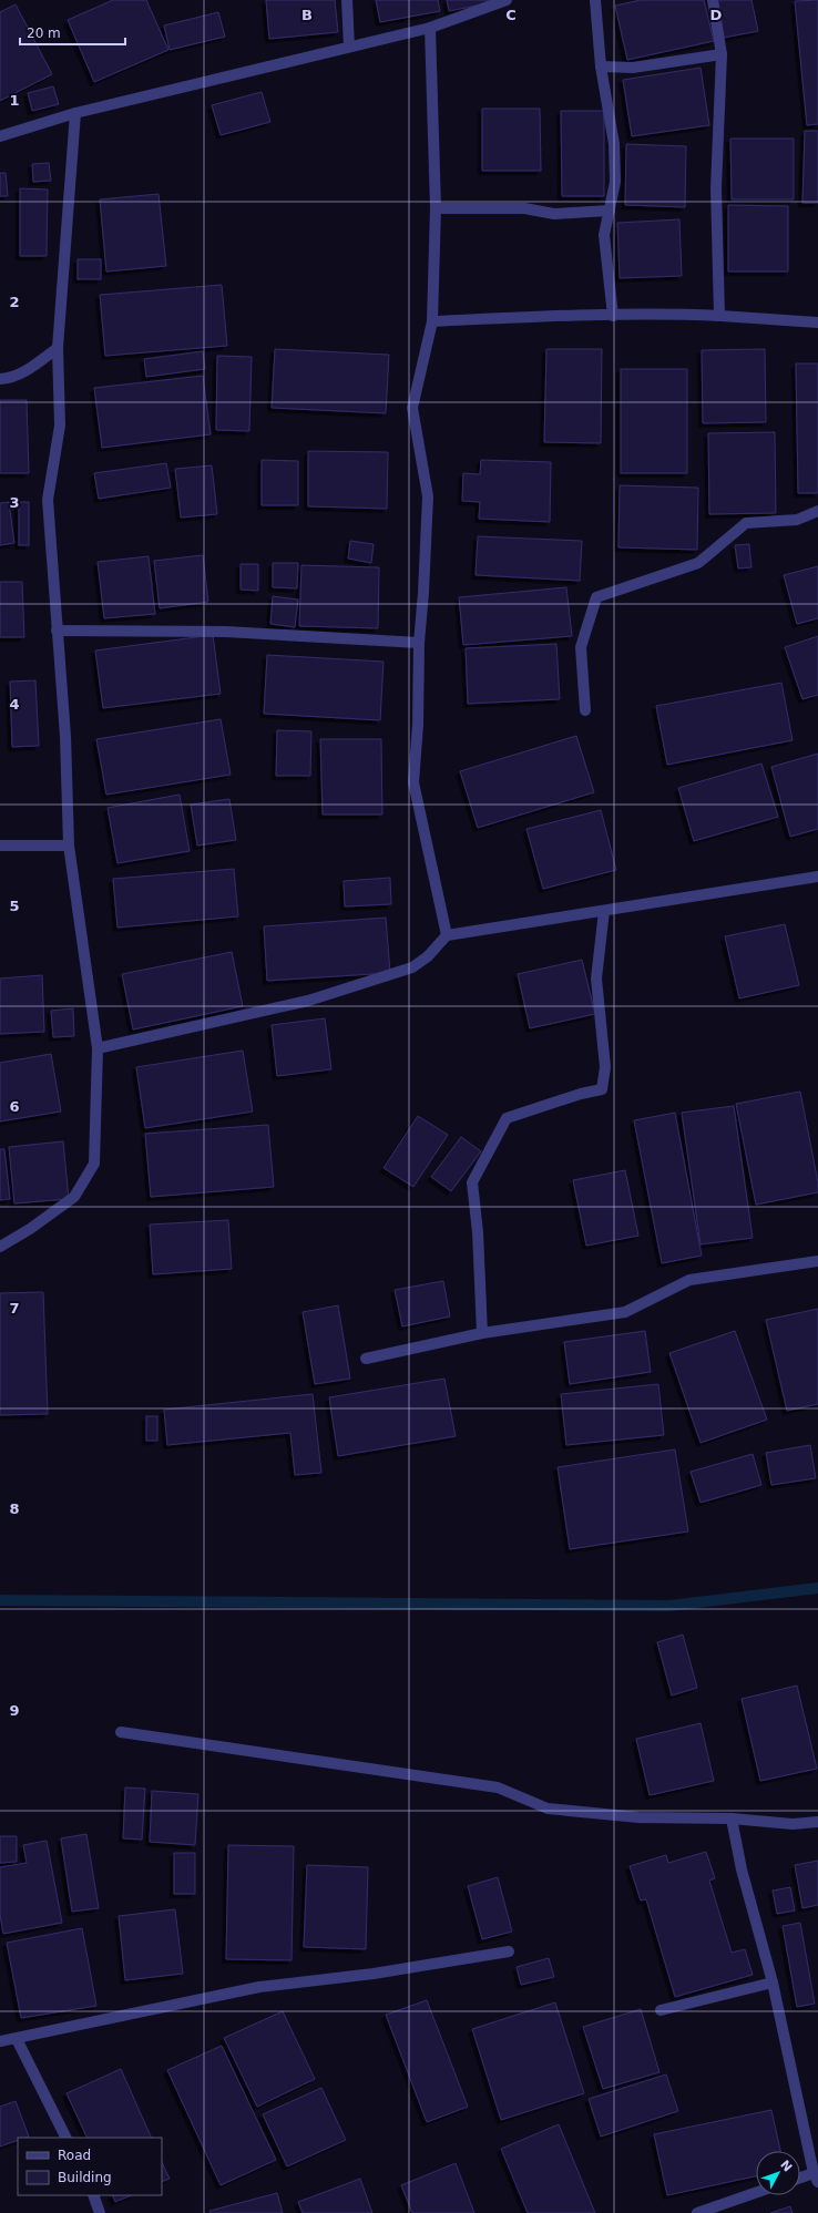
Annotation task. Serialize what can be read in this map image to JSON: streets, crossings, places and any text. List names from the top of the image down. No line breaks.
{"legend":["Road","Building"],"scale_bar":"20 m","north":"top right","grid":{"columns":["B","C","D"],"rows":["1","2","3","4","5","6","7","8","9"]}}
